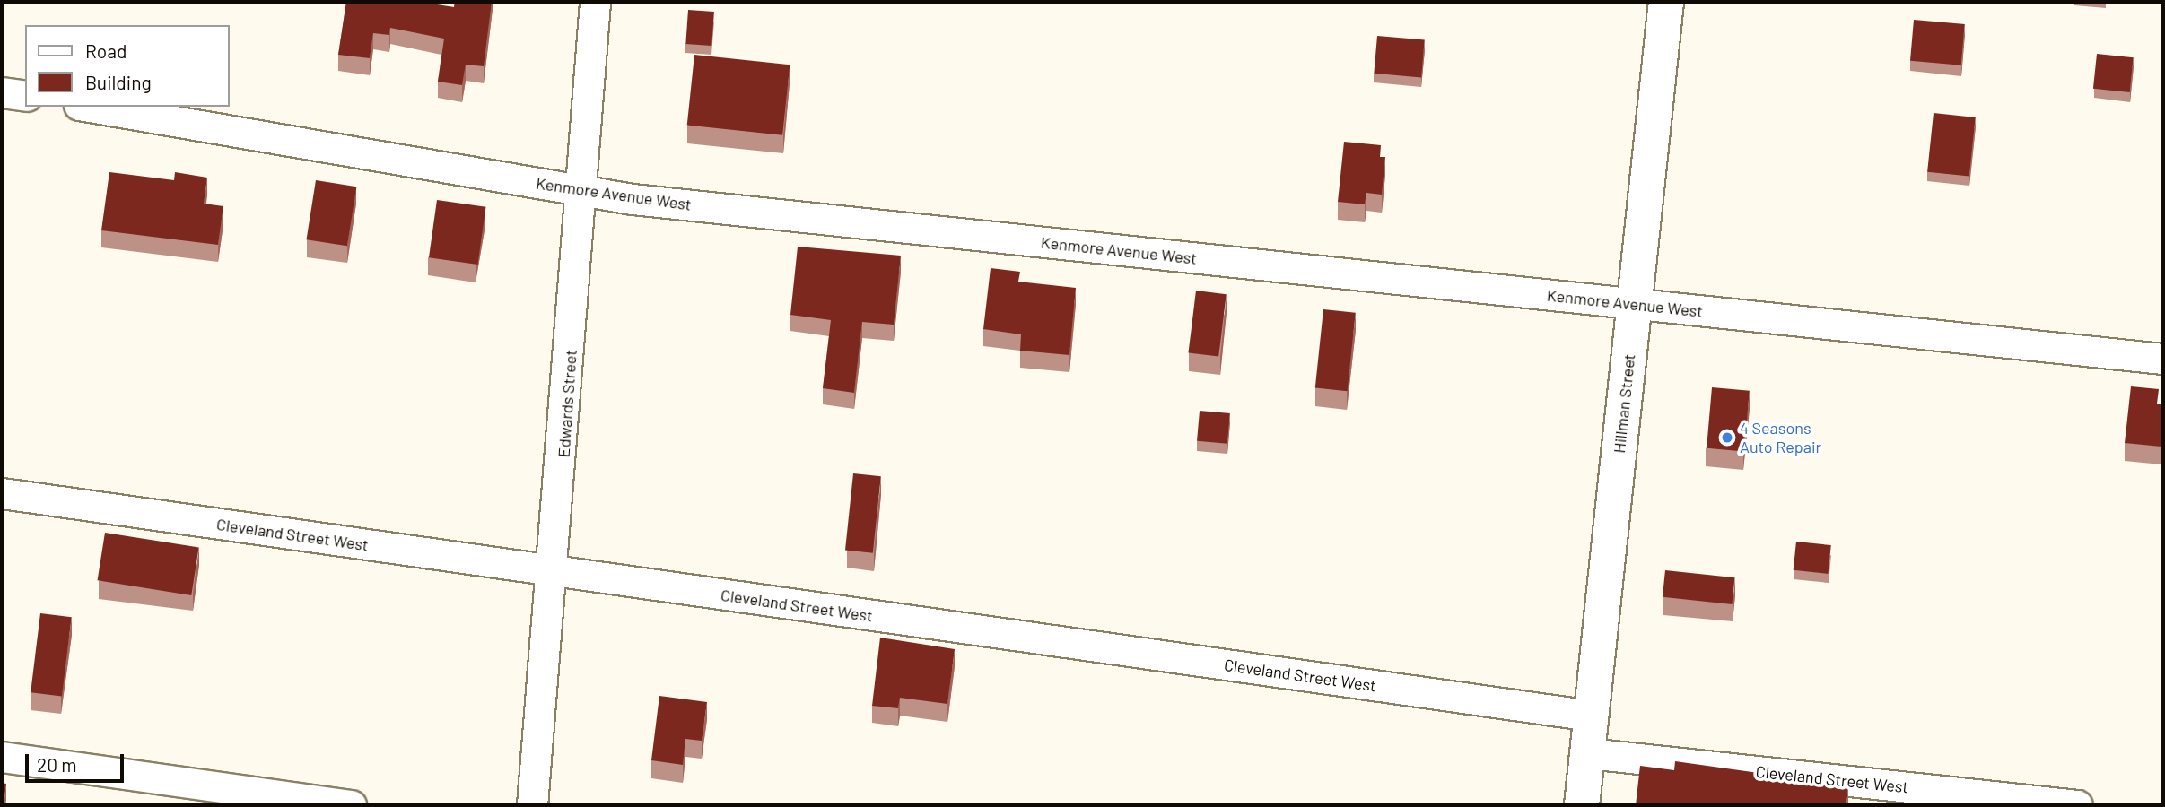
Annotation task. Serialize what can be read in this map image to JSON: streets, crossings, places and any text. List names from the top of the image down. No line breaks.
{"streets":{"street":["Kenmore Avenue West","Edwards Street","Hillman Street","Cleveland Street West"]},"crossings":[["Kenmore Avenue West","Edwards Street"],["Kenmore Avenue West","Hillman Street"],["Edwards Street","Cleveland Street West"],["Hillman Street","Cleveland Street West"]],"places":["4 Seasons Auto Repair"],"legend":["Road","Building"],"scale_bar":"20 m"}
